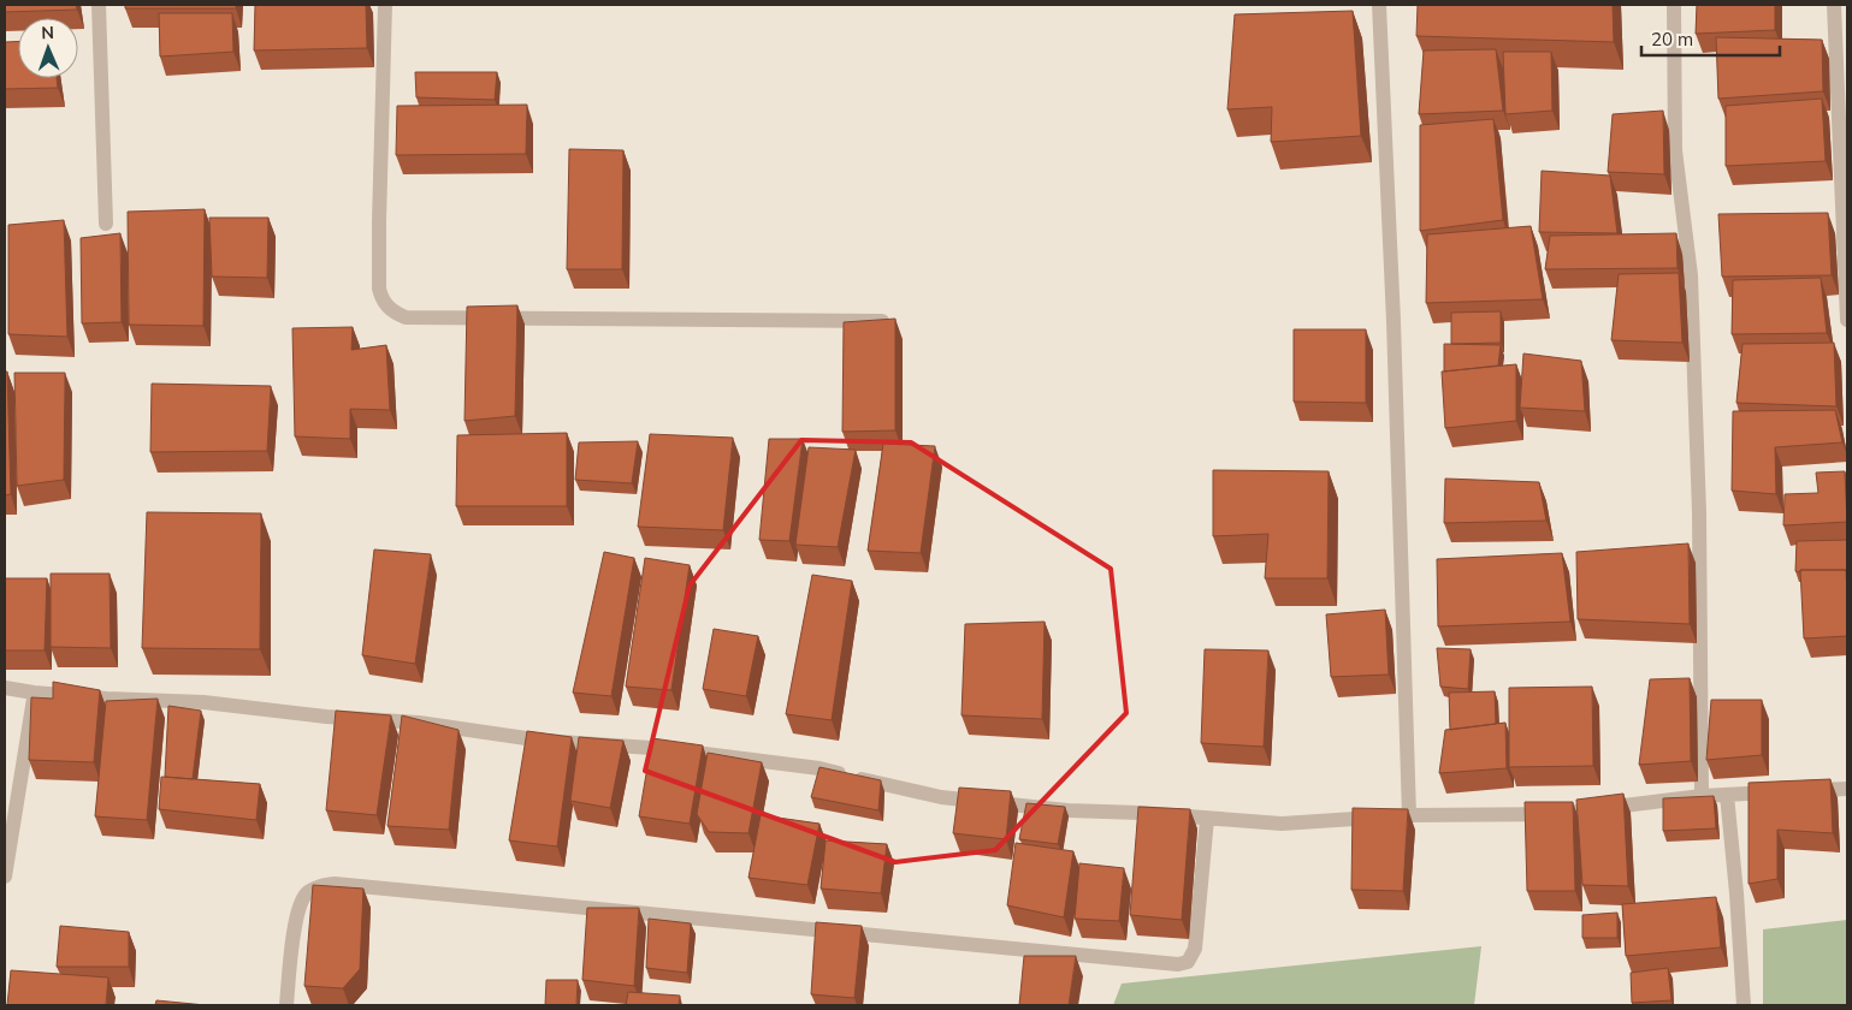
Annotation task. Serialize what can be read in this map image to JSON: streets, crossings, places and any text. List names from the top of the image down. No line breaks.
{"scale_bar":"20 m","north":"top"}
